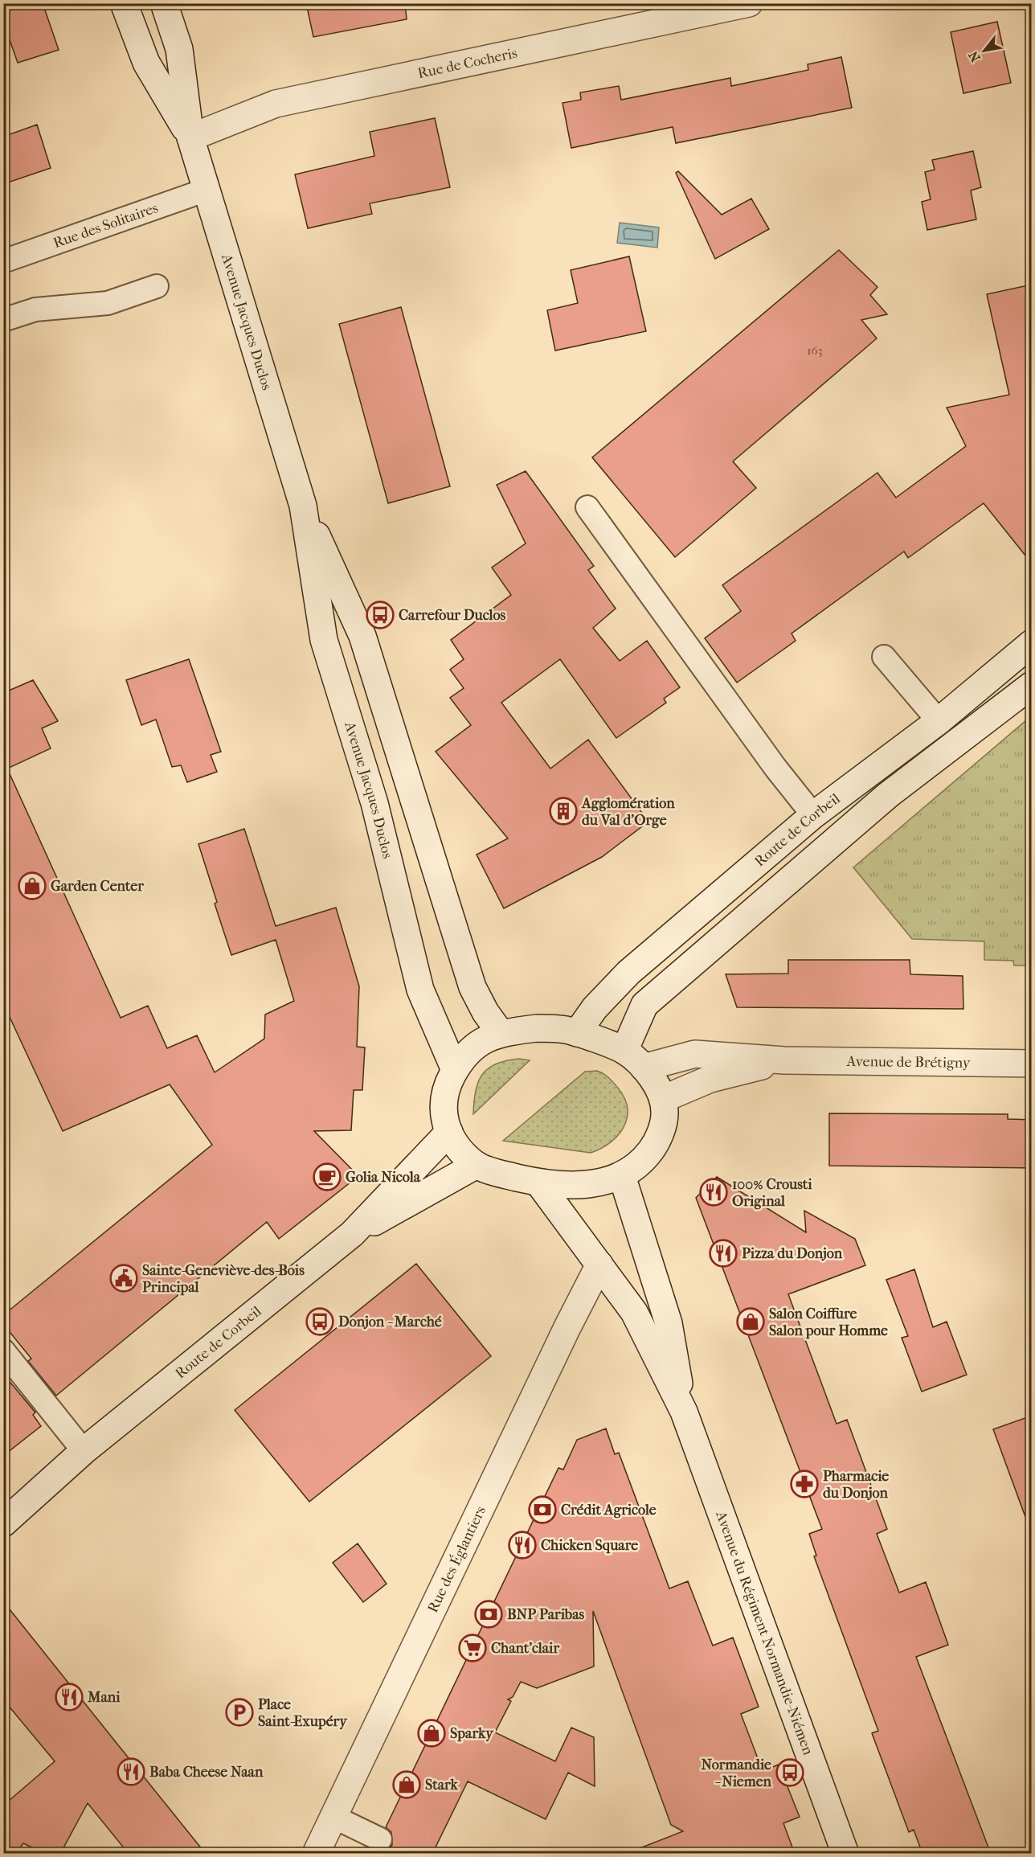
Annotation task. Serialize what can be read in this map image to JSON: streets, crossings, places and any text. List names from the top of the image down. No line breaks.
{"streets":{"main road":["Rue de Cocheris","Avenue Jacques Duclos","Route de Corbeil","Avenue de Brétigny","Rue des Églantiers","Avenue du Régiment Normandie-Niémen"],"lane":["Rue des Solitaires"]},"crossings":[["Rue de Cocheris","Avenue Jacques Duclos"],["Rue des Solitaires","Avenue Jacques Duclos"],["Rue des Églantiers","Avenue du Régiment Normandie-Niémen"]],"places":{"bus stop":["Carrefour Duclos","Donjon - Marché","Normandie - Niemen"],"building":["Agglomération du Val d'Orge"],"shop":["Garden Center","Salon Coiffure Salon pour Homme","Sparky","Stark"],"cafe":["Golia Nicola"],"restaurant":["100% Crousti Original","Pizza du Donjon","Chicken Square","Mani","Baba Cheese Naan"],"public building":["Sainte-Geneviève-des-Bois Principal"],"pharmacy":["Pharmacie du Donjon"],"bank":["Crédit Agricole","BNP Paribas"],"supermarket":["Chant'clair"],"parking":["Place Saint-Exupéry"]},"house_numbers":["163"],"north":"bottom left"}
